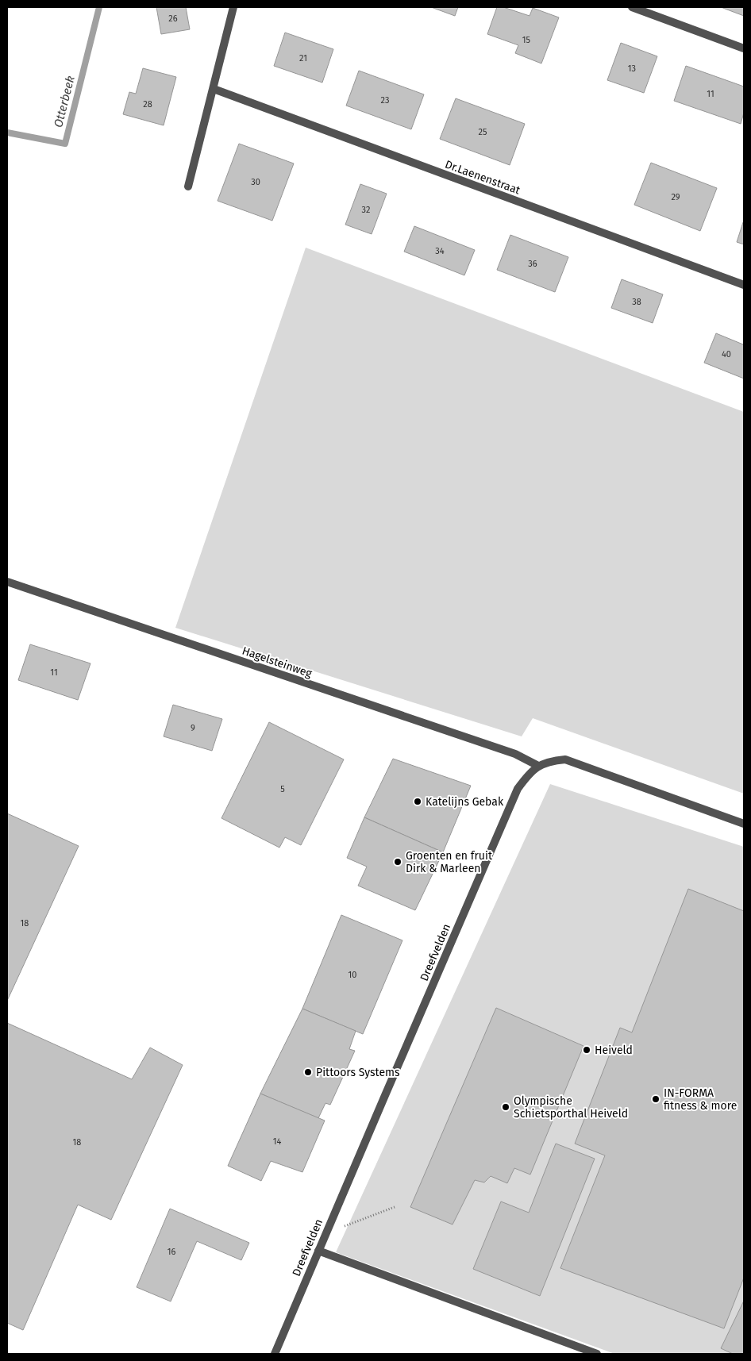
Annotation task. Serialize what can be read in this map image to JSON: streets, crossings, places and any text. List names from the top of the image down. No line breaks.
{"streets":{"street":["Dr.Laenenstraat","Hagelsteinweg","Dreefvelden"]},"crossings":[["Hagelsteinweg","Dreefvelden"]],"water":["Otterbeek"],"places":["Katelijns Gebak","Groenten en fruit Dirk & Marleen","Heiveld","Pittoors Systems","IN-FORMA fitness & more","Olympische Schietsporthal Heiveld"],"house_numbers":["26","15","21","13","11","23","28","25","30","29","32","34","36","38","40","11","9","5","18","10","14","18","16"]}
